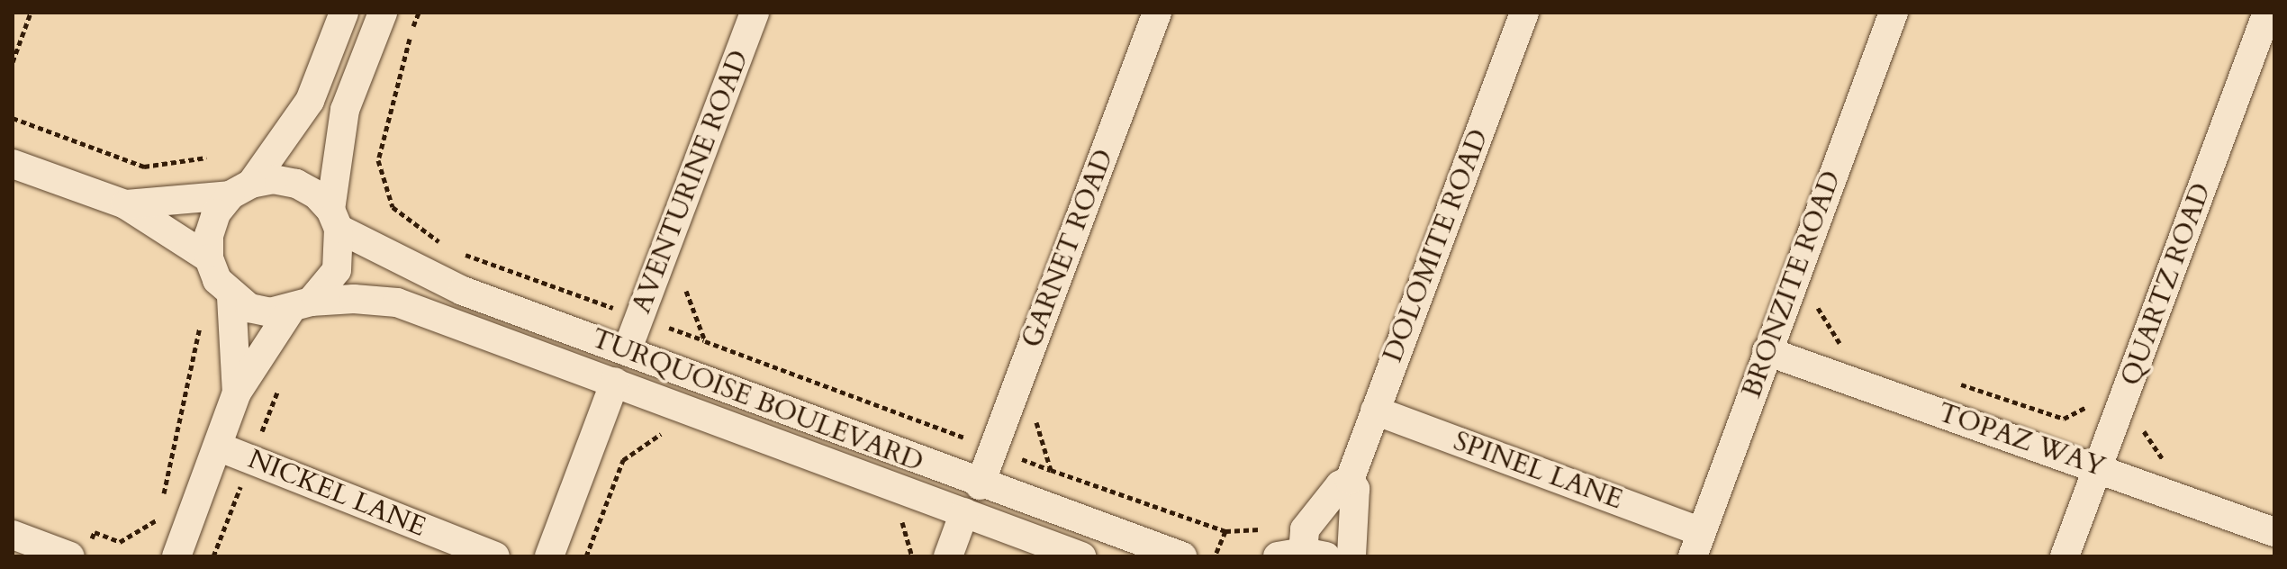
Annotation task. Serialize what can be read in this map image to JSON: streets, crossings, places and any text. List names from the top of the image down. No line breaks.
{"streets":{"street":["AVENTURINE ROAD","DOLOMITE ROAD","GARNET ROAD","BRONZITE ROAD","QUARTZ ROAD","TURQUOISE BOULEVARD","TOPAZ WAY","SPINEL LANE","NICKEL LANE"]},"crossings":[["AVENTURINE ROAD","TURQUOISE BOULEVARD"],["DOLOMITE ROAD","SPINEL LANE"],["GARNET ROAD","TURQUOISE BOULEVARD"],["BRONZITE ROAD","TOPAZ WAY"],["BRONZITE ROAD","SPINEL LANE"],["QUARTZ ROAD","TOPAZ WAY"]]}
